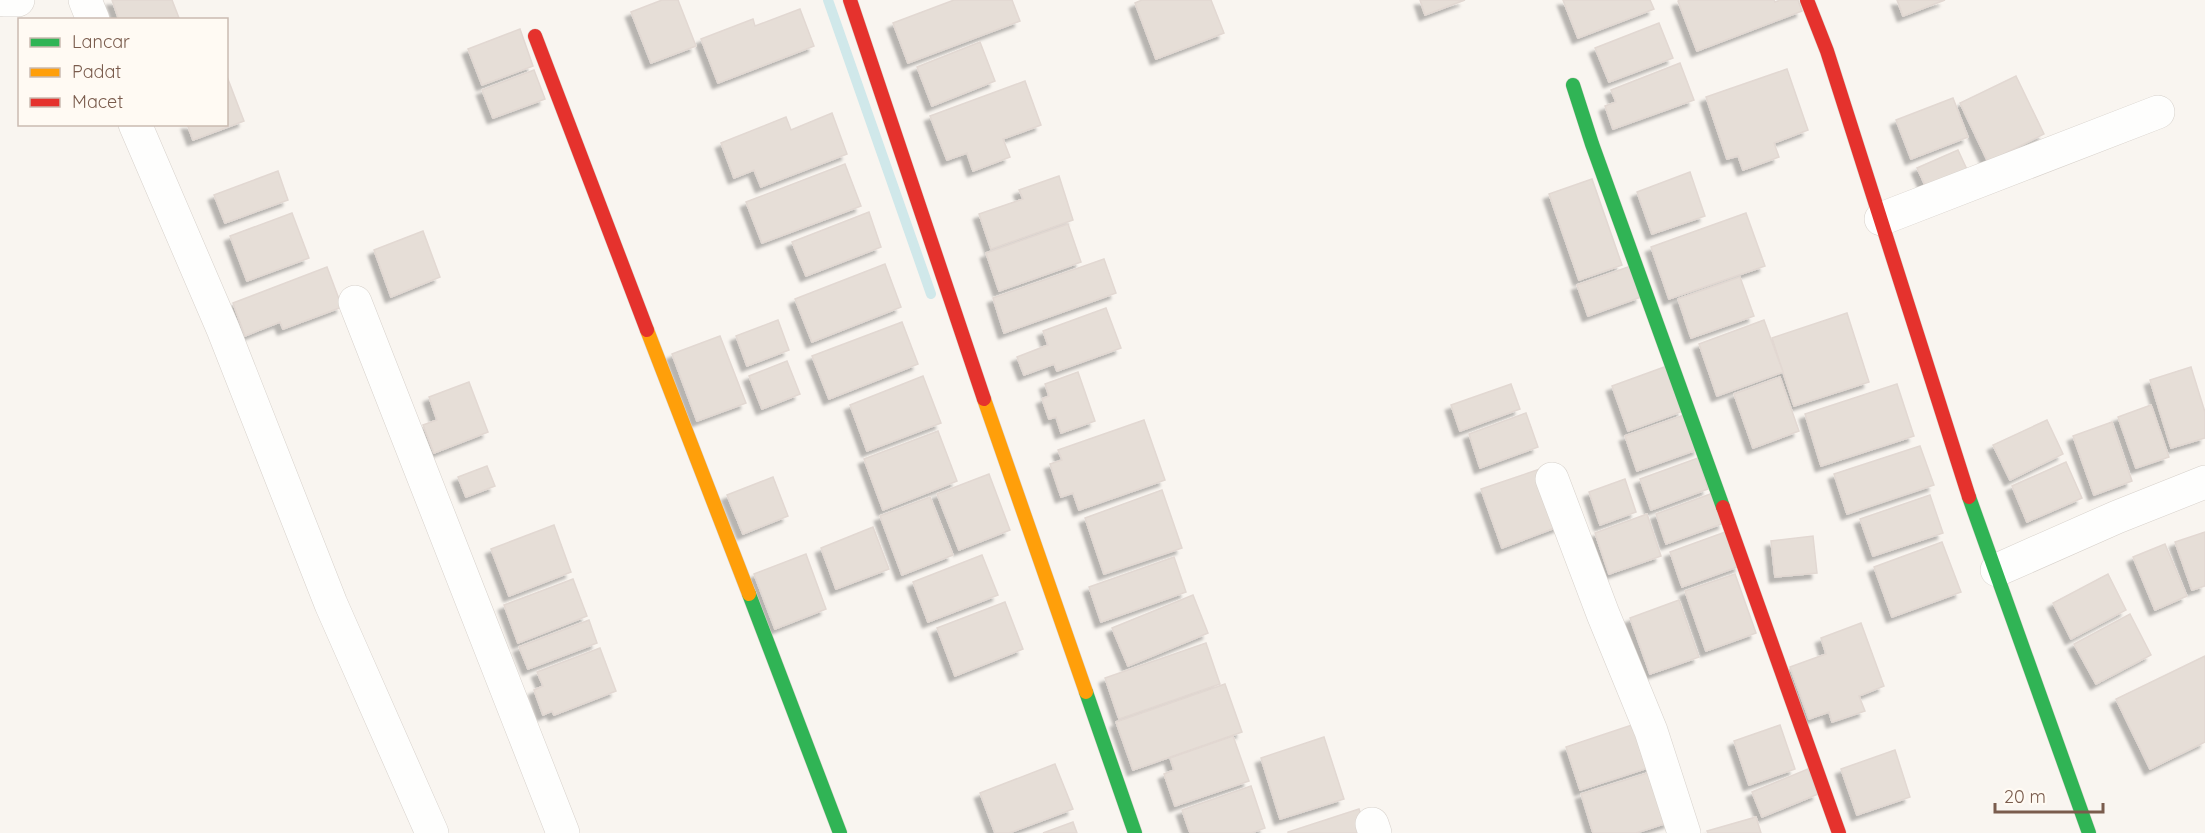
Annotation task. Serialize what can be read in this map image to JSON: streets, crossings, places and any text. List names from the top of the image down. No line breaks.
{"legend":["Lancar","Padat","Macet"],"scale_bar":"20 m"}
